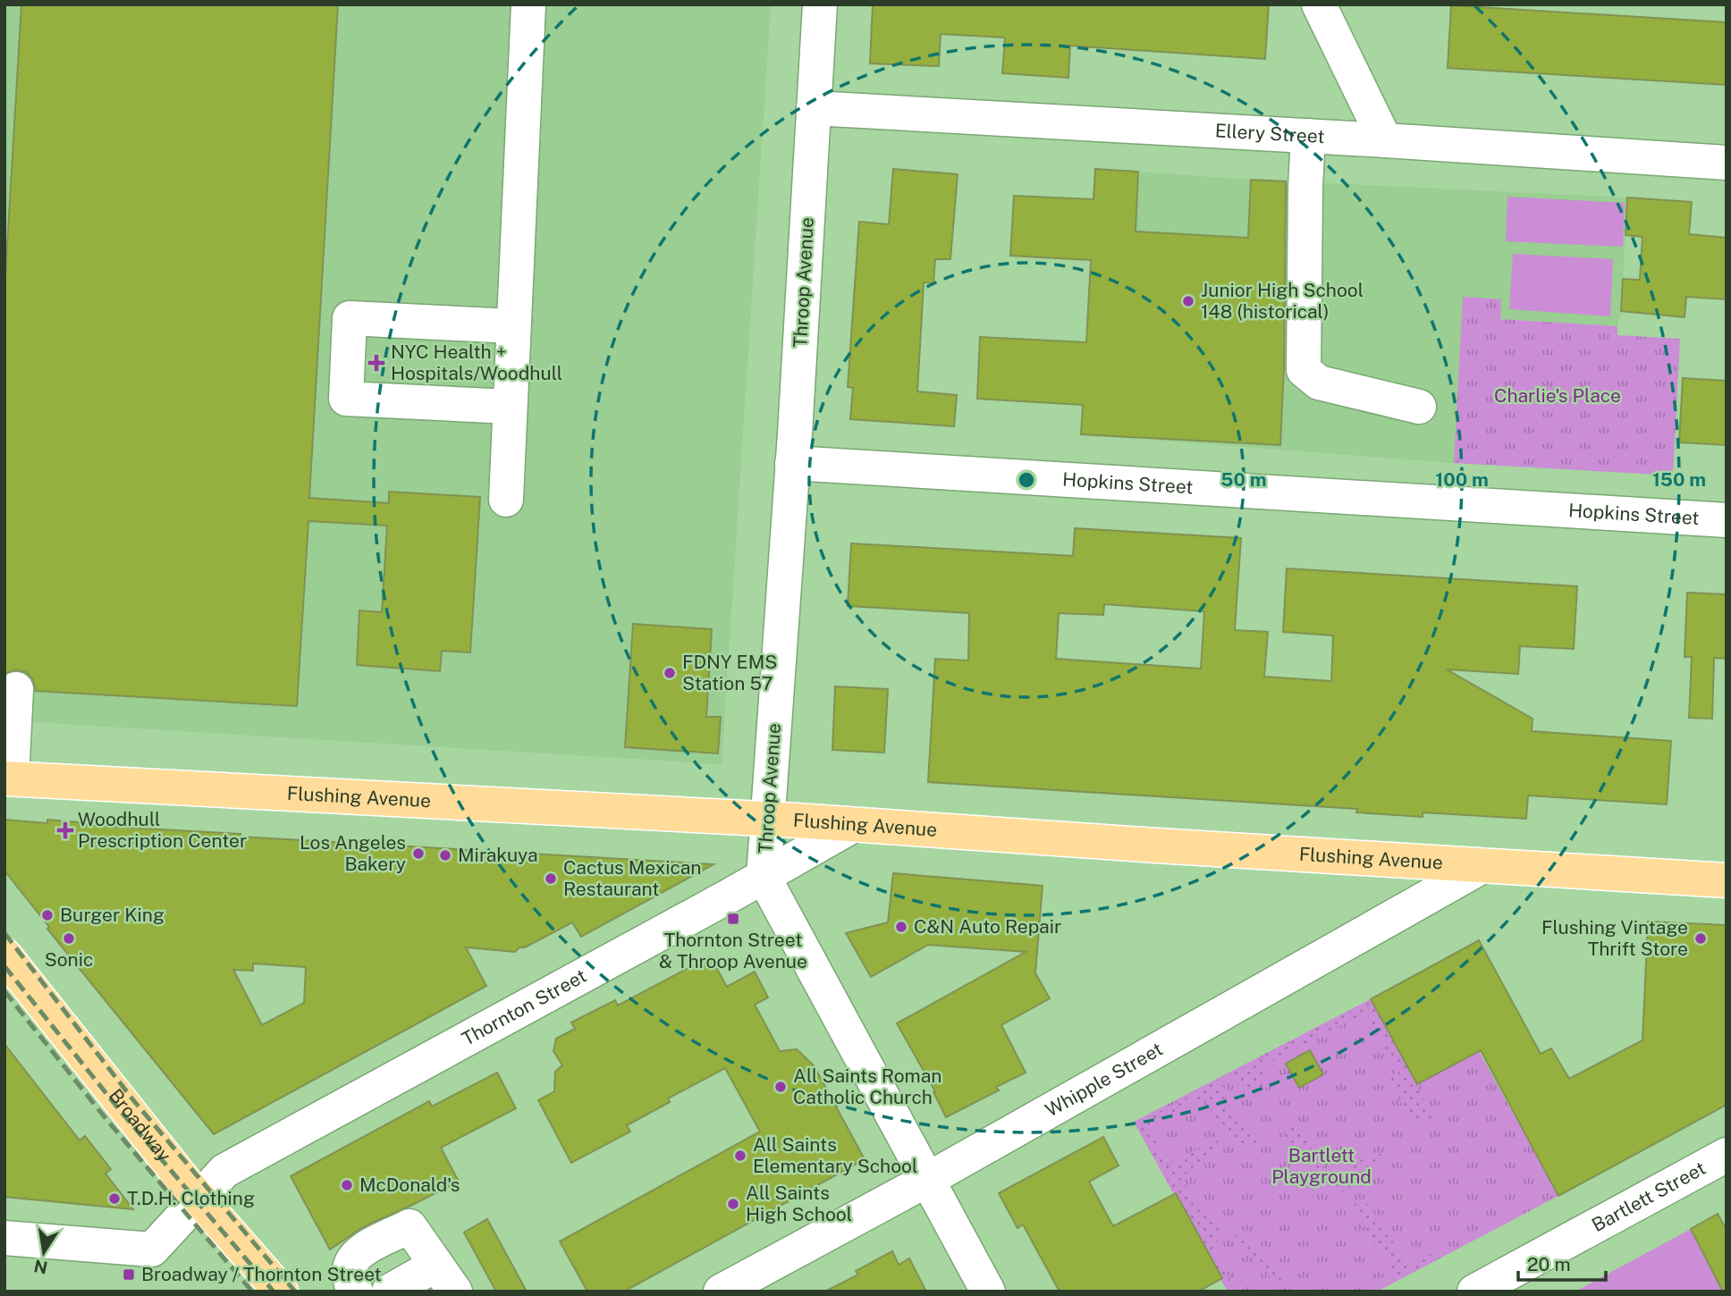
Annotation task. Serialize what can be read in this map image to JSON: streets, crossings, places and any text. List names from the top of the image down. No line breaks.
{"streets":{"main road":["Flushing Avenue","Broadway"],"street":["Ellery Street","Throop Avenue","Hopkins Street","Thornton Street","Whipple Street","Bartlett Street"]},"crossings":[["Ellery Street","Throop Avenue"],["Throop Avenue","Hopkins Street"],["Throop Avenue","Flushing Avenue"],["Throop Avenue","Thornton Street"],["Throop Avenue","Whipple Street"],["Flushing Avenue","Thornton Street"],["Flushing Avenue","Whipple Street"],["Thornton Street","Broadway"]],"parks":["Charlie's Place","Bartlett Playground"],"places":{"other":["Junior High School 148 (historical)","FDNY EMS Station 57","Los Angeles Bakery","Mirakuya","Cactus Mexican Restaurant","Burger King","C&N Auto Repair","Sonic","Flushing Vintage Thrift Store","All Saints Roman Catholic Church","All Saints Elementary School","McDonald's","T.D.H. Clothing","All Saints High School"],"health":["NYC Health + Hospitals/Woodhull","Woodhull Prescription Center"],"transit":["Thornton Street & Throop Avenue","Broadway / Thornton Street"]},"scale_bar":"20 m","north":"bottom","rings":["50 m","100 m","150 m"]}
